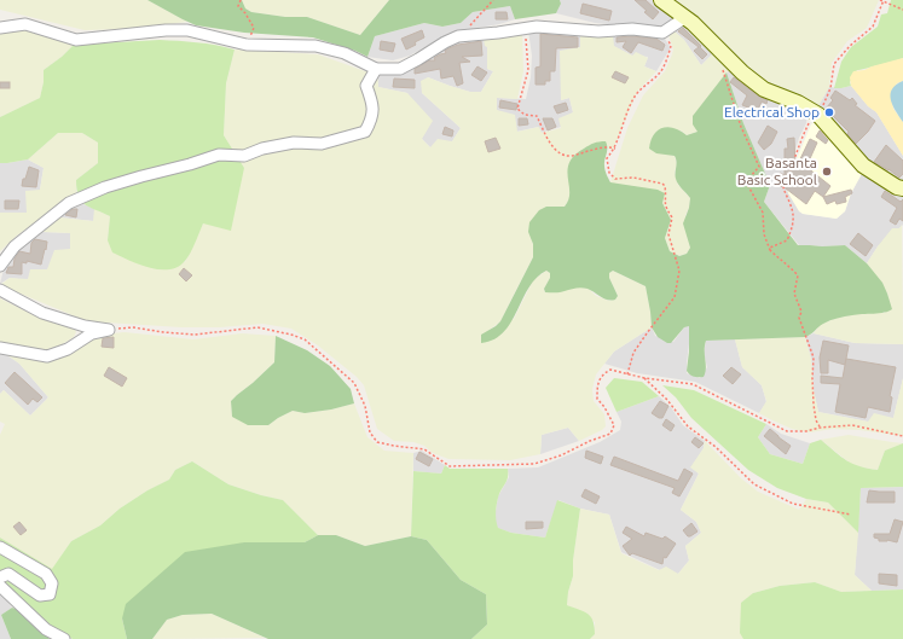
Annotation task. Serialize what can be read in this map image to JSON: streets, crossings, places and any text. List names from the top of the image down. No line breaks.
{"places":["Electrical Shop","Basanta Basic School"]}
